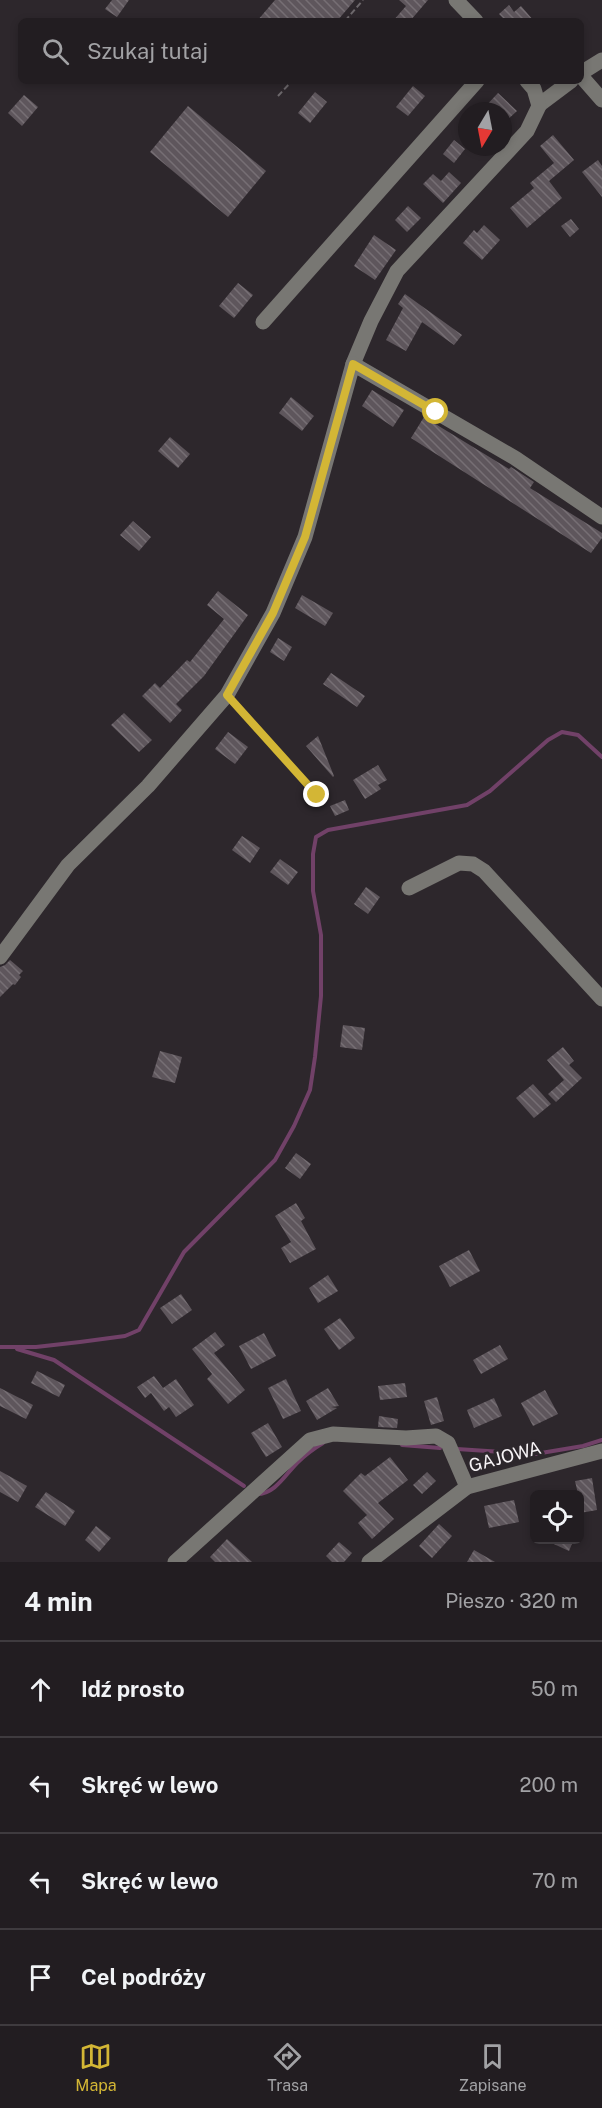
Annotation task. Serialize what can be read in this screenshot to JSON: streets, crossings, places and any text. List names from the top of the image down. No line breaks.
{"streets":{"street":["GAJOWA"]},"north":"bottom","page":{"search":"Szukaj tutaj","heading":["4 min","Pieszo · 320 m"],"list":[["Idź prosto","50 m"],["Skręć w lewo","200 m"],["Skręć w lewo","70 m"],"Cel podróży"],"nav":["Mapa","Trasa","Zapisane"]}}
